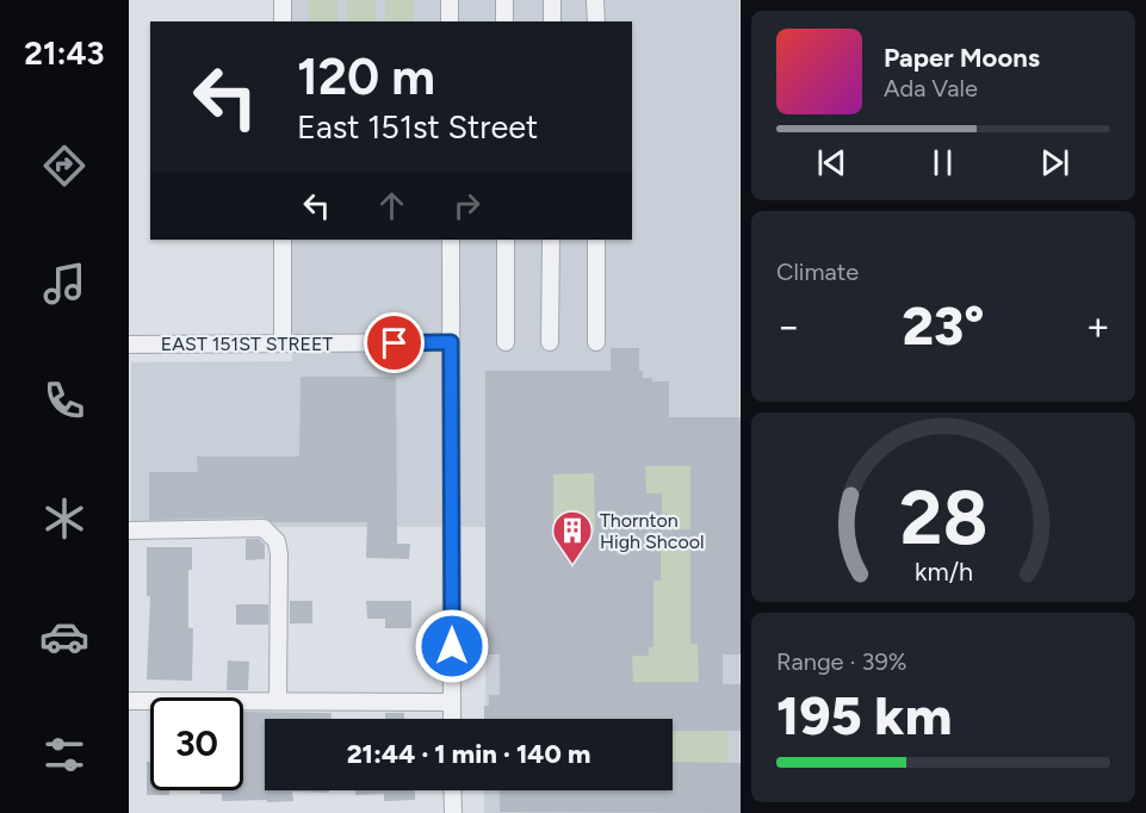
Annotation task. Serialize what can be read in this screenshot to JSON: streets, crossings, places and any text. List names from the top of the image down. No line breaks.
{"streets":{"street":["EAST 151ST STREET"]},"places":{"building":["Thornton High Shcool"]},"page":{"tabs":"21:43","turn":["120 m","East 151st Street"],"song":["Paper Moons","Ada Vale"],"tile":["Climate",["Range · 39%","195 km"]],"heat":["−","23°","+"],"limit":"30","trip":"21:44 · 1 min · 140 m","gauge":["28","km/h"]}}
